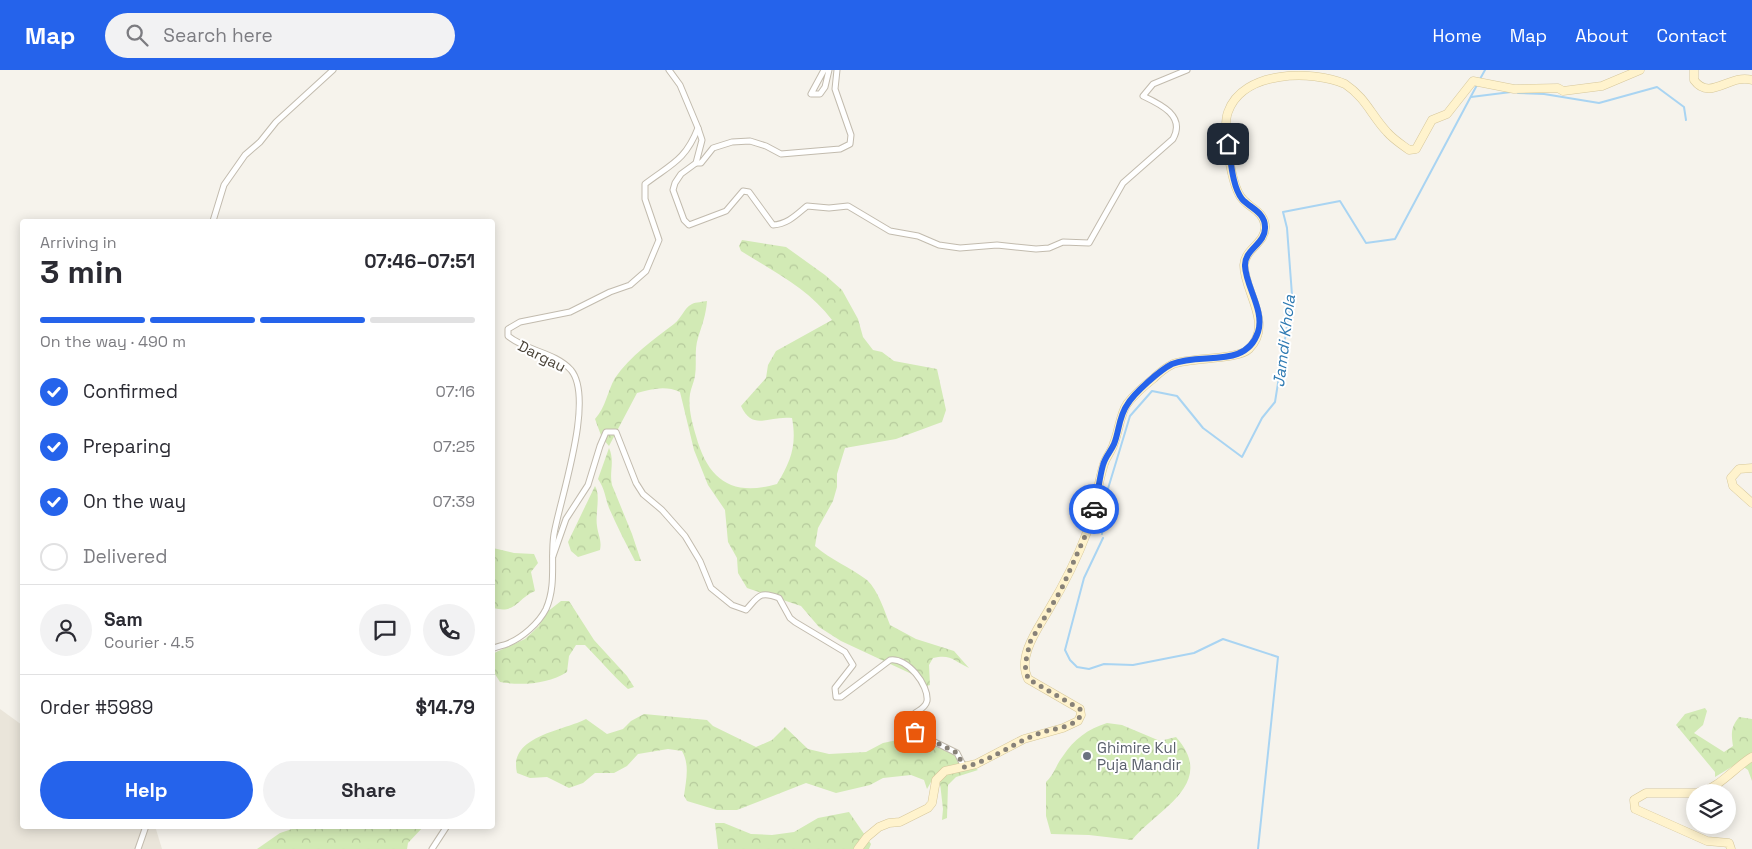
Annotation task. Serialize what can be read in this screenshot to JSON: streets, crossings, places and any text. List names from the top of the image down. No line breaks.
{"streets":{"street":["Dargau"]},"water":["Jamdi Khola"],"places":["Ghimire Kul Puja Mandir"],"page":{"header":"Map","search":"Search here","nav":["Home","Map","About","Contact"],"heading":["3 min","Arriving in","07:46–07:51"],"panel":["Sam","Courier · 4.5","Order #5989","$14.79"],"bar":"On the way · 490 m","list":[["Confirmed","07:16"],["Preparing","07:25"],["On the way","07:39"],"Delivered"],"buttons":["Help","Share"]}}
